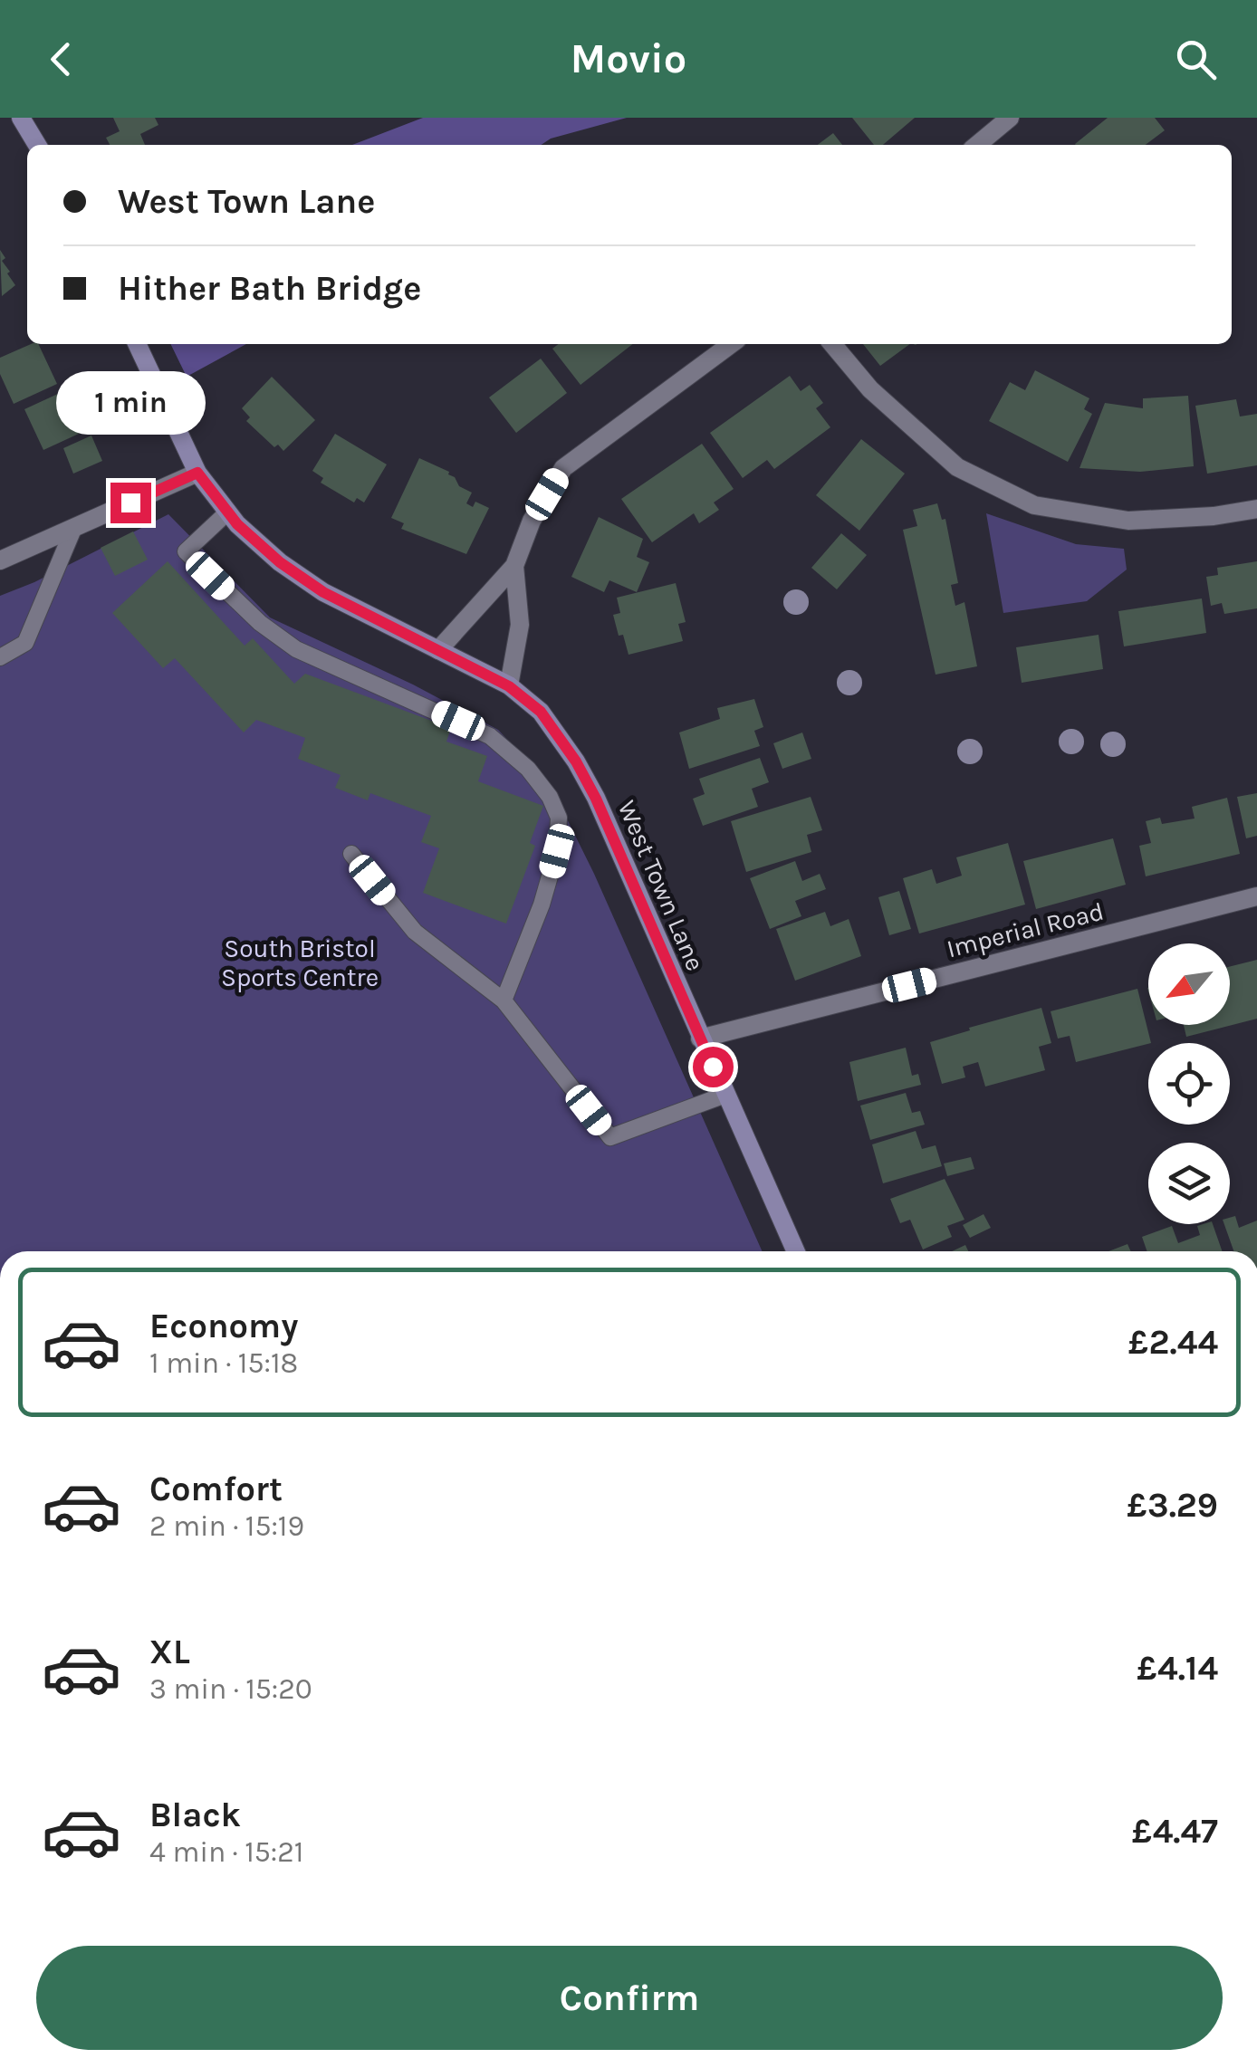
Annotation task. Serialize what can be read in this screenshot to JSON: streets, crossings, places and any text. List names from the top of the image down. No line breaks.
{"streets":{"main road":["West Town Lane"],"street":["Imperial Road"]},"crossings":[["West Town Lane","Imperial Road"]],"parks":["South Bristol Sports Centre"],"north":"bottom left","page":{"header":"Movio","banner":["West Town Lane","Hither Bath Bridge"],"bubble":"1 min","list":[{"name":"Economy","note":"1 min · 15:18","value":"£2.44"},{"name":"Comfort","note":"2 min · 15:19","value":"£3.29"},{"name":"XL","note":"3 min · 15:20","value":"£4.14"},{"name":"Black","note":"4 min · 15:21","value":"£4.47"}],"buttons":"Confirm"}}
